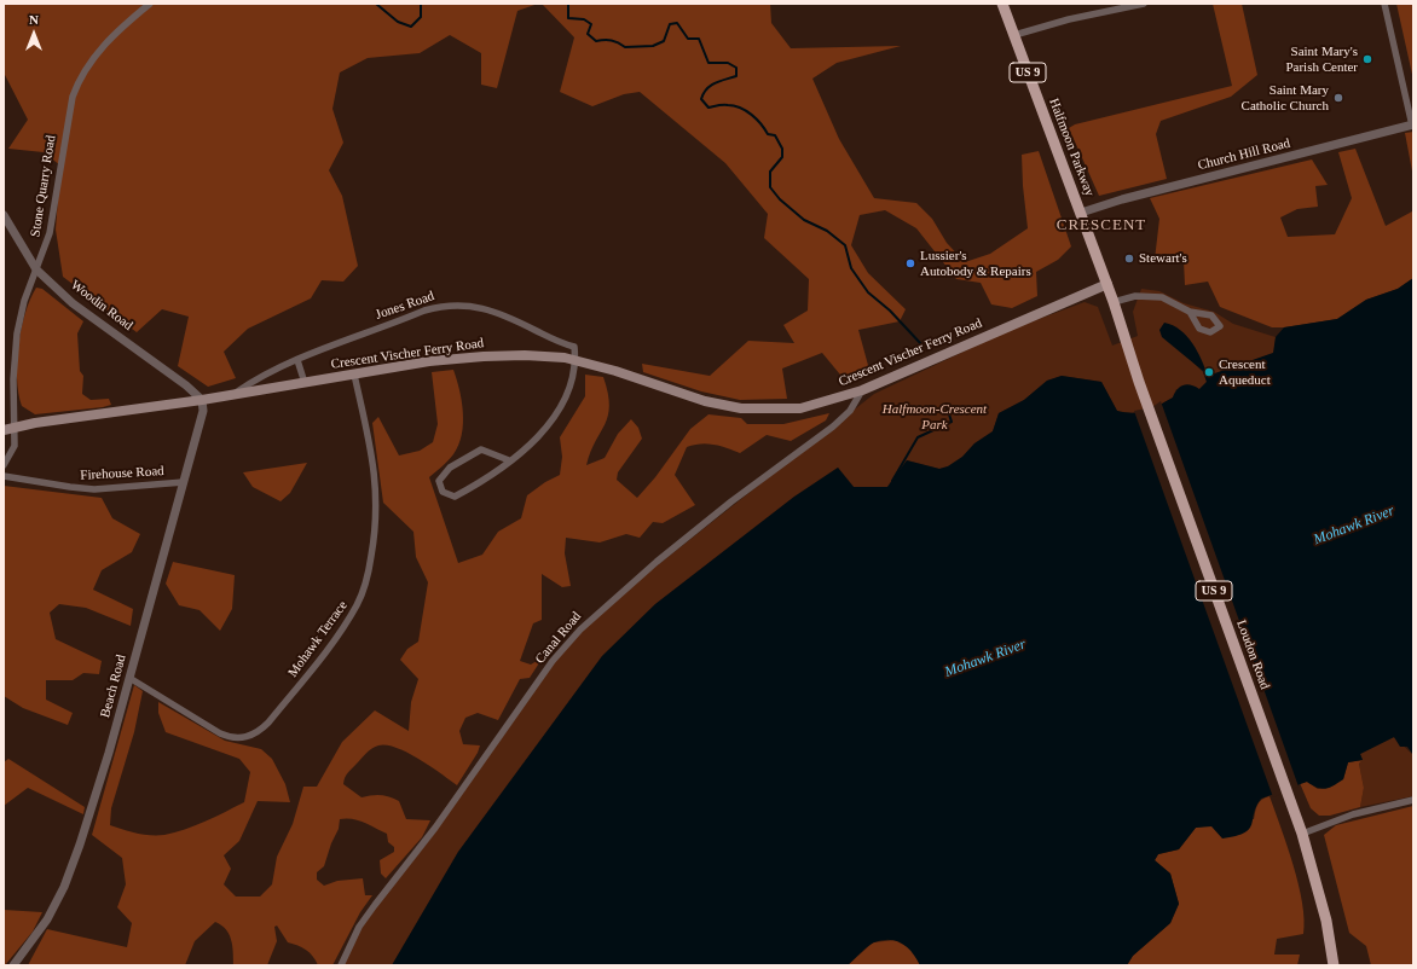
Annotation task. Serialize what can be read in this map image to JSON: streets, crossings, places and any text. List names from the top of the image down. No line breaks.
{"streets":{"main road":["US 9","Halfmoon Parkway","Crescent Vischer Ferry Road","Loudon Road"],"street":["Church Hill Road","Stone Quarry Road","Woodin Road","Jones Road","Firehouse Road","Canal Road","Mohawk Terrace","Beach Road"]},"crossings":[["Halfmoon Parkway","Church Hill Road"],["Halfmoon Parkway","Crescent Vischer Ferry Road"],["Halfmoon Parkway","Loudon Road"],["Stone Quarry Road","Woodin Road"],["Stone Quarry Road","Crescent Vischer Ferry Road"],["Woodin Road","Crescent Vischer Ferry Road"],["Woodin Road","Beach Road"],["Jones Road","Crescent Vischer Ferry Road"],["Crescent Vischer Ferry Road","Canal Road"],["Crescent Vischer Ferry Road","Mohawk Terrace"],["Crescent Vischer Ferry Road","Beach Road"],["Firehouse Road","Beach Road"],["Mohawk Terrace","Beach Road"]],"districts":["CRESCENT"],"water":["Mohawk River"],"parks":["Halfmoon-Crescent Park"],"places":["Saint Mary's Parish Center","Saint Mary Catholic Church","Stewart's","Lussier's Autobody & Repairs","Crescent Aqueduct"],"north":"top"}
